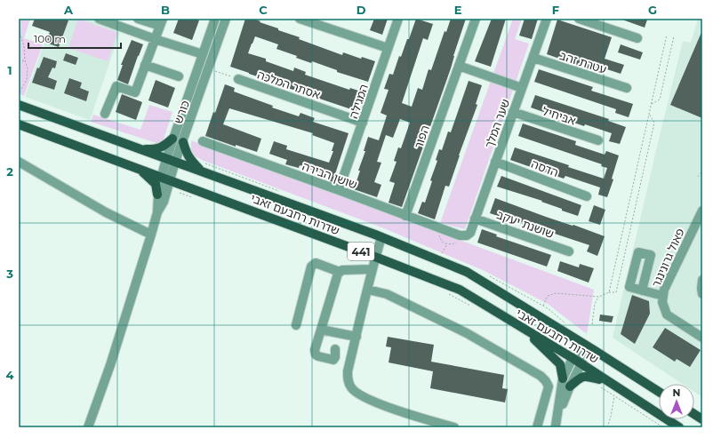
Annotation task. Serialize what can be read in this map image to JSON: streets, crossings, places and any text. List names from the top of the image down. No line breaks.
{"streets":{"main road":["שדרות רחבעם זאבי","441"],"street":["עטרת זהב","אסתר המלכה","המגילה","כורש","אביחיל","שער המלך","הפור","הדסה","שושן הבירה","שושנת יעקב","פאול גרונינגר"]},"crossings":[["עטרת זהב","שער המלך"],["אסתר המלכה","המגילה"],["המגילה","שושן הבירה"],["כורש","שדרות רחבעם זאבי"],["אביחיל","שער המלך"],["שער המלך","הדסה"],["שער המלך","שושן הבירה"],["שער המלך","שושנת יעקב"],["הפור","שושן הבירה"]],"scale_bar":"100 m","north":"top","grid":{"columns":["A","B","C","D","E","F","G"],"rows":["1","2","3","4"]}}
